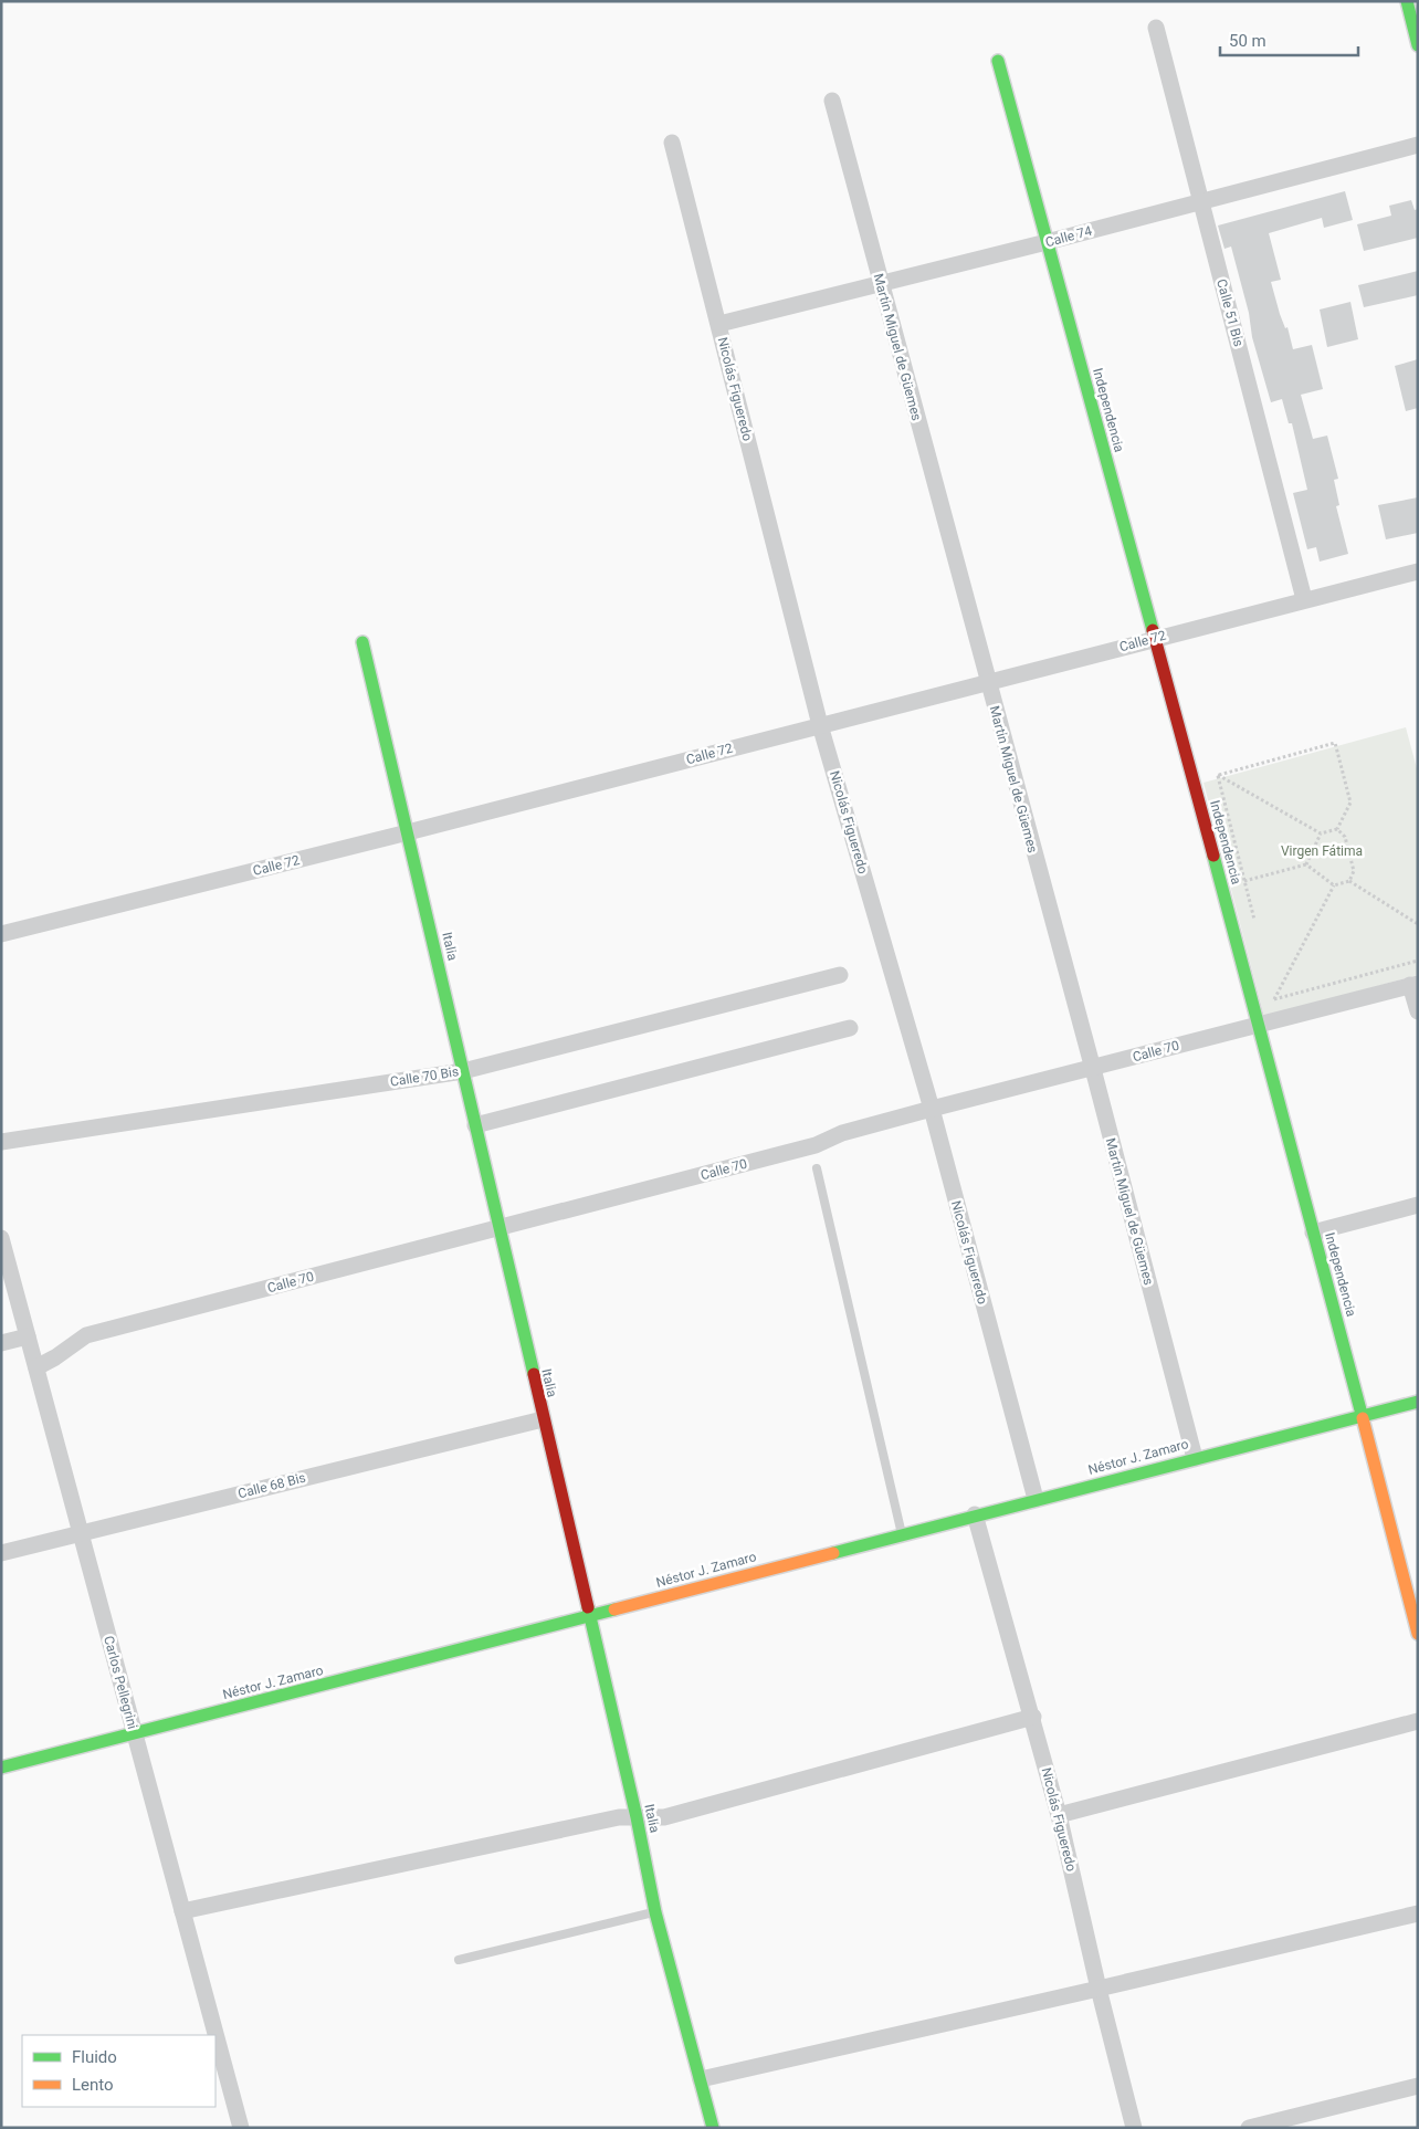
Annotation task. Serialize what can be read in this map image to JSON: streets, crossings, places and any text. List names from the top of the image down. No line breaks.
{"streets":{"street":["Calle 74","Calle 51 Bis","Martin Miguel de Güemes","Nicolás Figueredo","Independencia","Calle 72","Italia","Calle 70","Calle 70 Bis","Néstor J. Zamaro","Calle 68 Bis","Carlos Pellegrini"]},"crossings":[["Calle 74","Calle 51 Bis"],["Calle 74","Martin Miguel de Güemes"],["Calle 74","Nicolás Figueredo"],["Calle 74","Independencia"],["Calle 51 Bis","Calle 72"],["Martin Miguel de Güemes","Calle 72"],["Martin Miguel de Güemes","Calle 70"],["Martin Miguel de Güemes","Néstor J. Zamaro"],["Nicolás Figueredo","Calle 72"],["Nicolás Figueredo","Calle 70"],["Nicolás Figueredo","Néstor J. Zamaro"],["Independencia","Calle 72"],["Independencia","Calle 70"],["Independencia","Néstor J. Zamaro"],["Calle 72","Italia"],["Italia","Calle 70"],["Italia","Calle 70 Bis"],["Italia","Néstor J. Zamaro"],["Italia","Calle 68 Bis"],["Calle 70","Carlos Pellegrini"],["Néstor J. Zamaro","Carlos Pellegrini"],["Calle 68 Bis","Carlos Pellegrini"]],"parks":["Virgen Fátima"],"legend":["Fluido","Lento"],"scale_bar":"50 m"}
